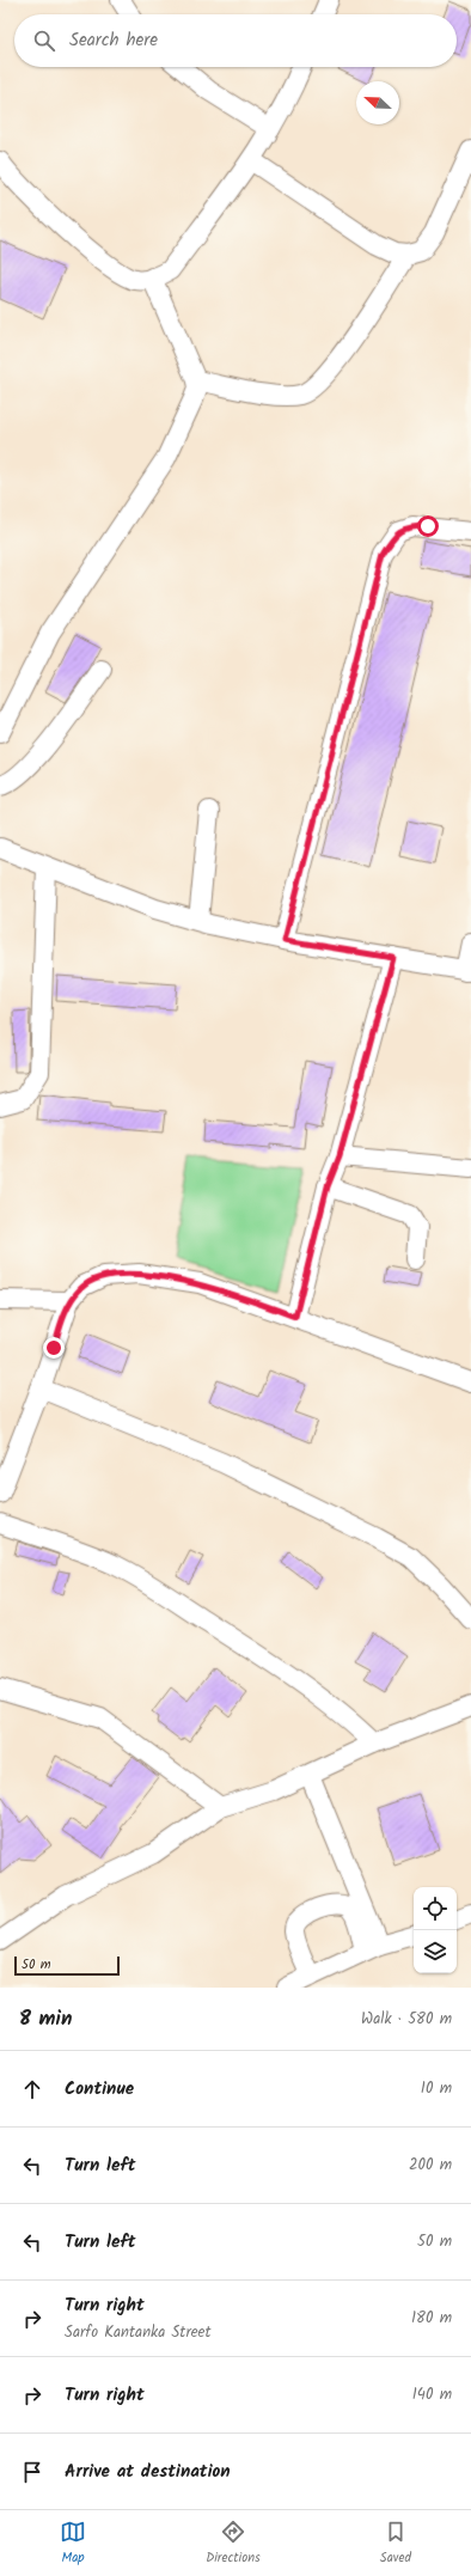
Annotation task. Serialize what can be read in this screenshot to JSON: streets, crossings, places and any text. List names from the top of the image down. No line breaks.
{"scale_bar":"50 m","north":"top left","page":{"search":"Search here","scale":"50 m","heading":["8 min","Walk · 580 m"],"list":[["Continue","10 m"],["Turn left","200 m"],["Turn left","50 m"],["Turn right","Sarfo Kantanka Street","180 m"],["Turn right","140 m"],"Arrive at destination"],"nav":["Map","Directions","Saved"]}}
